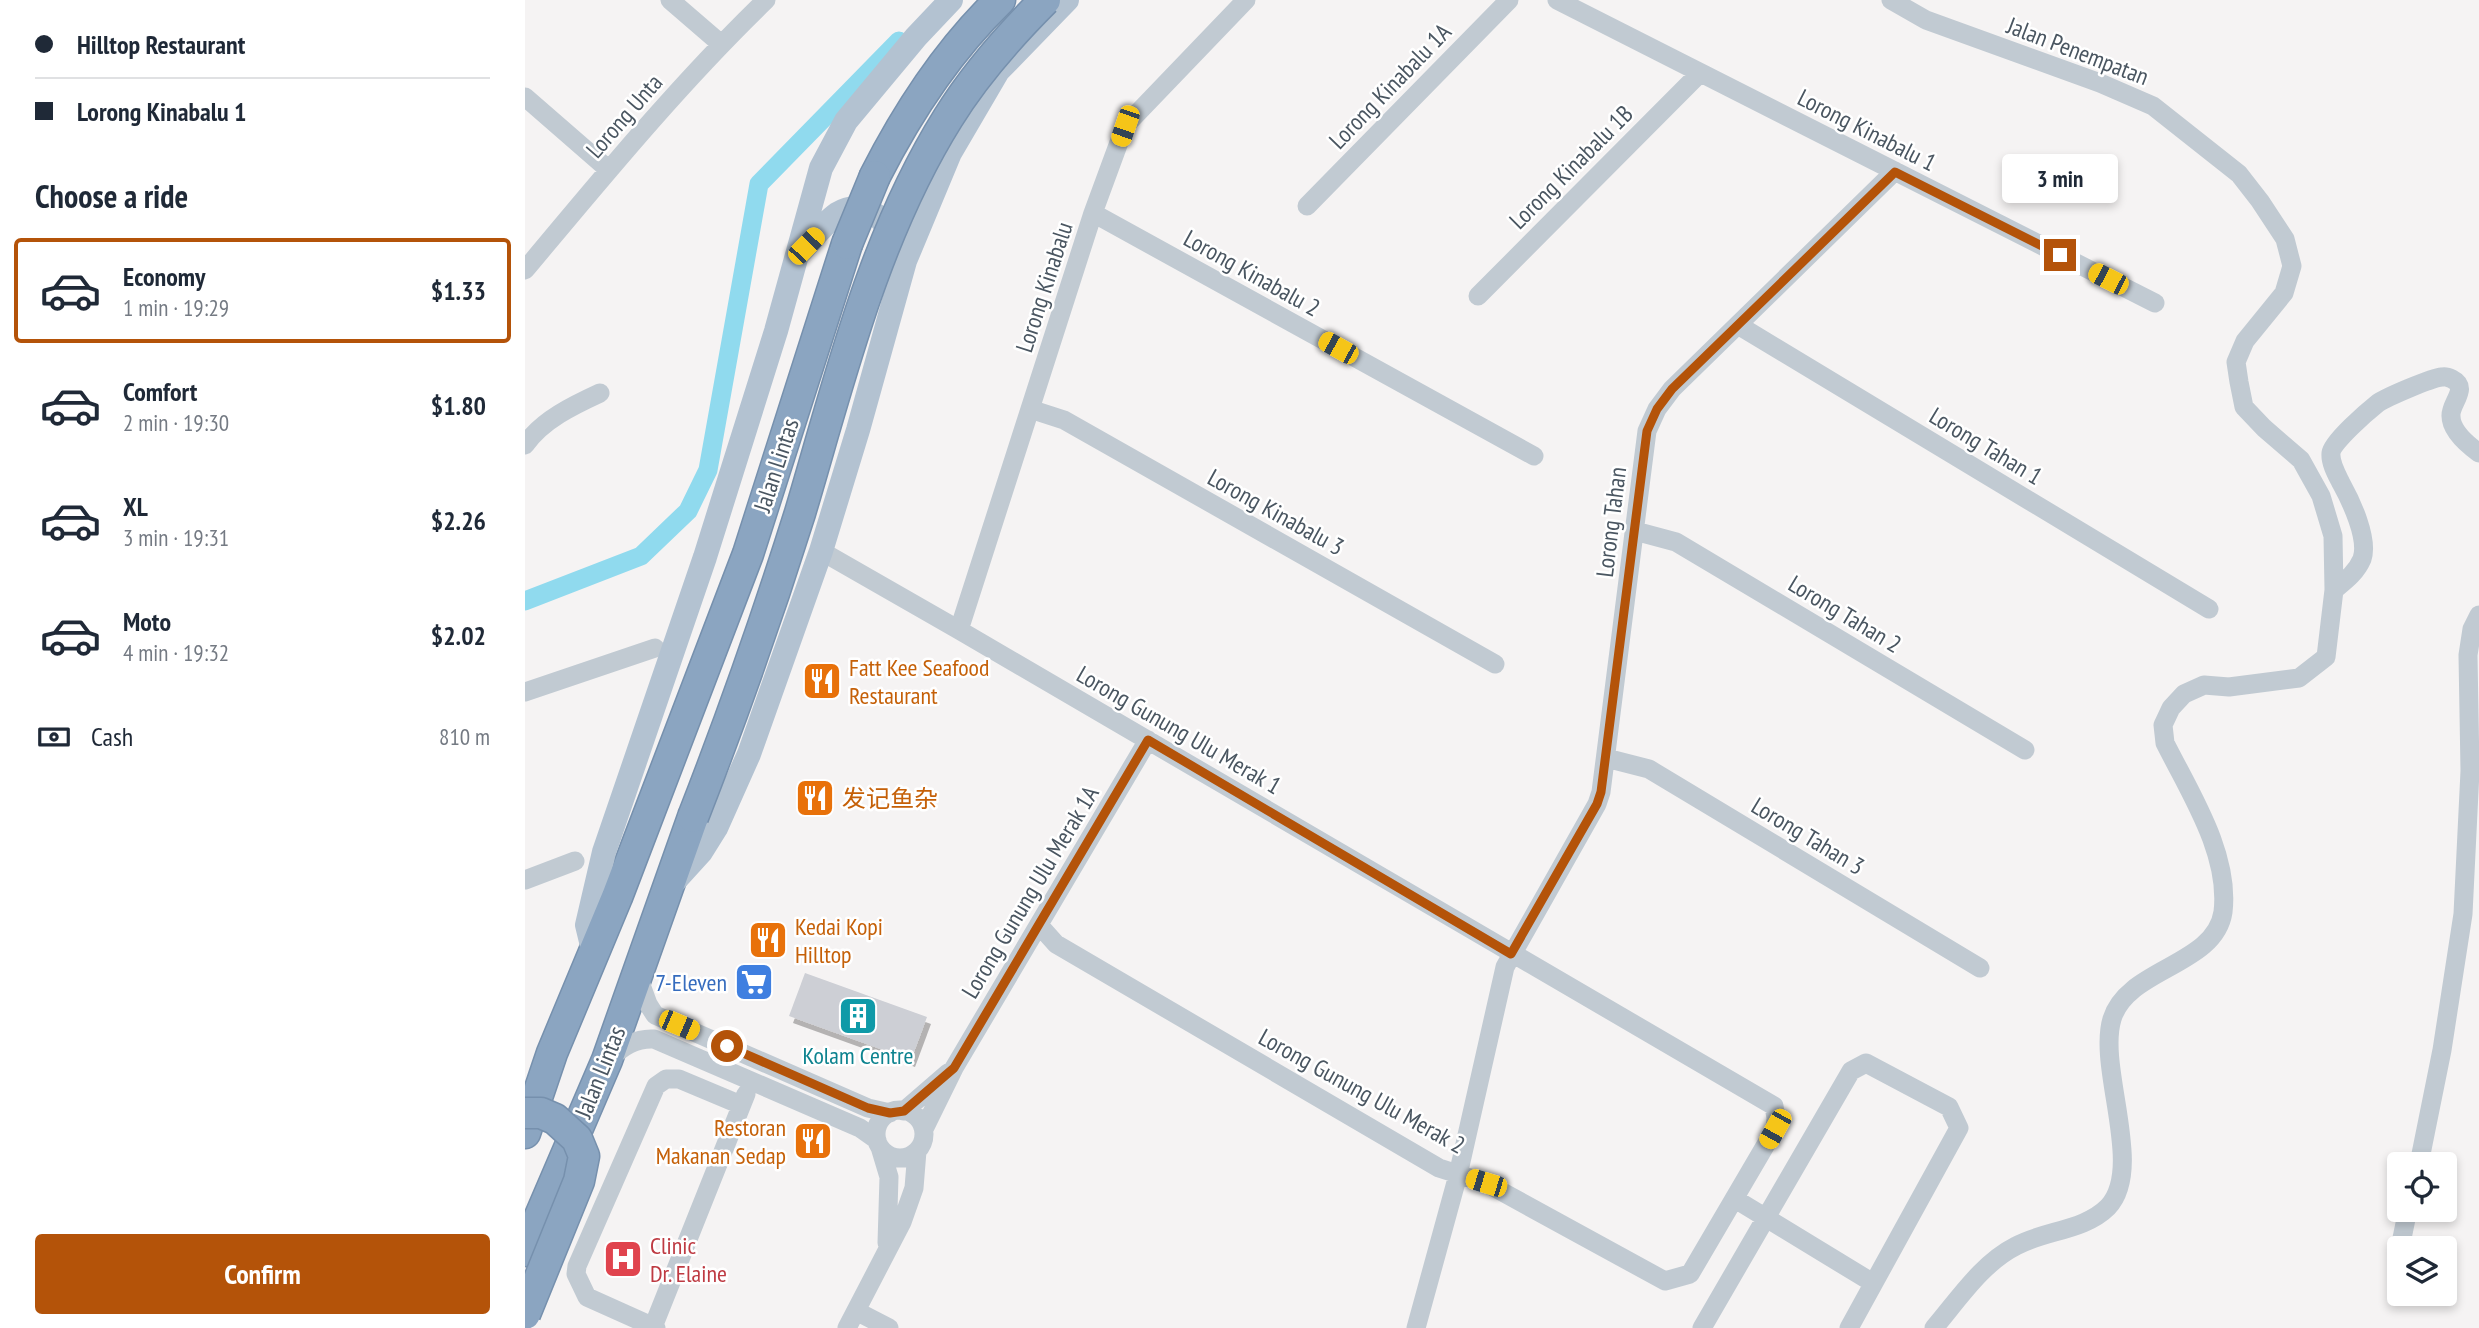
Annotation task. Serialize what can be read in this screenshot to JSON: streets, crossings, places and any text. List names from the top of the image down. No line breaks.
{"streets":{"highway":["Jalan Lintas"],"street":["Jalan Penempatan","Lorong Kinabalu 1A","Lorong Unta","Lorong Kinabalu 1","Lorong Kinabalu 1B","Lorong Kinabalu 2","Lorong Kinabalu","Lorong Tahan 1","Lorong Kinabalu 3","Lorong Tahan","Lorong Tahan 2","Lorong Gunung Ulu Merak 1","Lorong Tahan 3","Lorong Gunung Ulu Merak 1A","Lorong Gunung Ulu Merak 2"]},"crossings":[["Lorong Kinabalu 1","Lorong Kinabalu 1B"],["Lorong Kinabalu 1","Lorong Tahan"],["Lorong Kinabalu 2","Lorong Kinabalu"],["Lorong Kinabalu","Lorong Kinabalu 3"],["Lorong Kinabalu","Lorong Gunung Ulu Merak 1"],["Lorong Tahan 1","Lorong Tahan"],["Jalan Lintas","Lorong Gunung Ulu Merak 1"],["Lorong Tahan","Lorong Tahan 2"],["Lorong Tahan","Lorong Gunung Ulu Merak 1"],["Lorong Tahan","Lorong Tahan 3"],["Lorong Tahan","Lorong Gunung Ulu Merak 2"],["Lorong Gunung Ulu Merak 1","Lorong Gunung Ulu Merak 1A"],["Lorong Gunung Ulu Merak 1","Lorong Gunung Ulu Merak 2"],["Lorong Gunung Ulu Merak 1A","Lorong Gunung Ulu Merak 2"]],"places":{"restaurant":["Fatt Kee Seafood Restaurant","发记鱼杂","Kedai Kopi Hilltop","Restoran Makanan Sedap"],"supermarket":["7-Eleven"],"building":["Kolam Centre"],"hospital":["Clinic Dr. Elaine"]},"page":{"banner":["Hilltop Restaurant","Lorong Kinabalu 1"],"heading":"Choose a ride","bubble":"3 min","list":[{"name":"Economy","note":"1 min · 19:29","value":"$1.33"},{"name":"Comfort","note":"2 min · 19:30","value":"$1.80"},{"name":"XL","note":"3 min · 19:31","value":"$2.26"},{"name":"Moto","note":"4 min · 19:32","value":"$2.02"}],"pay":["Cash","810 m"],"buttons":"Confirm"}}
